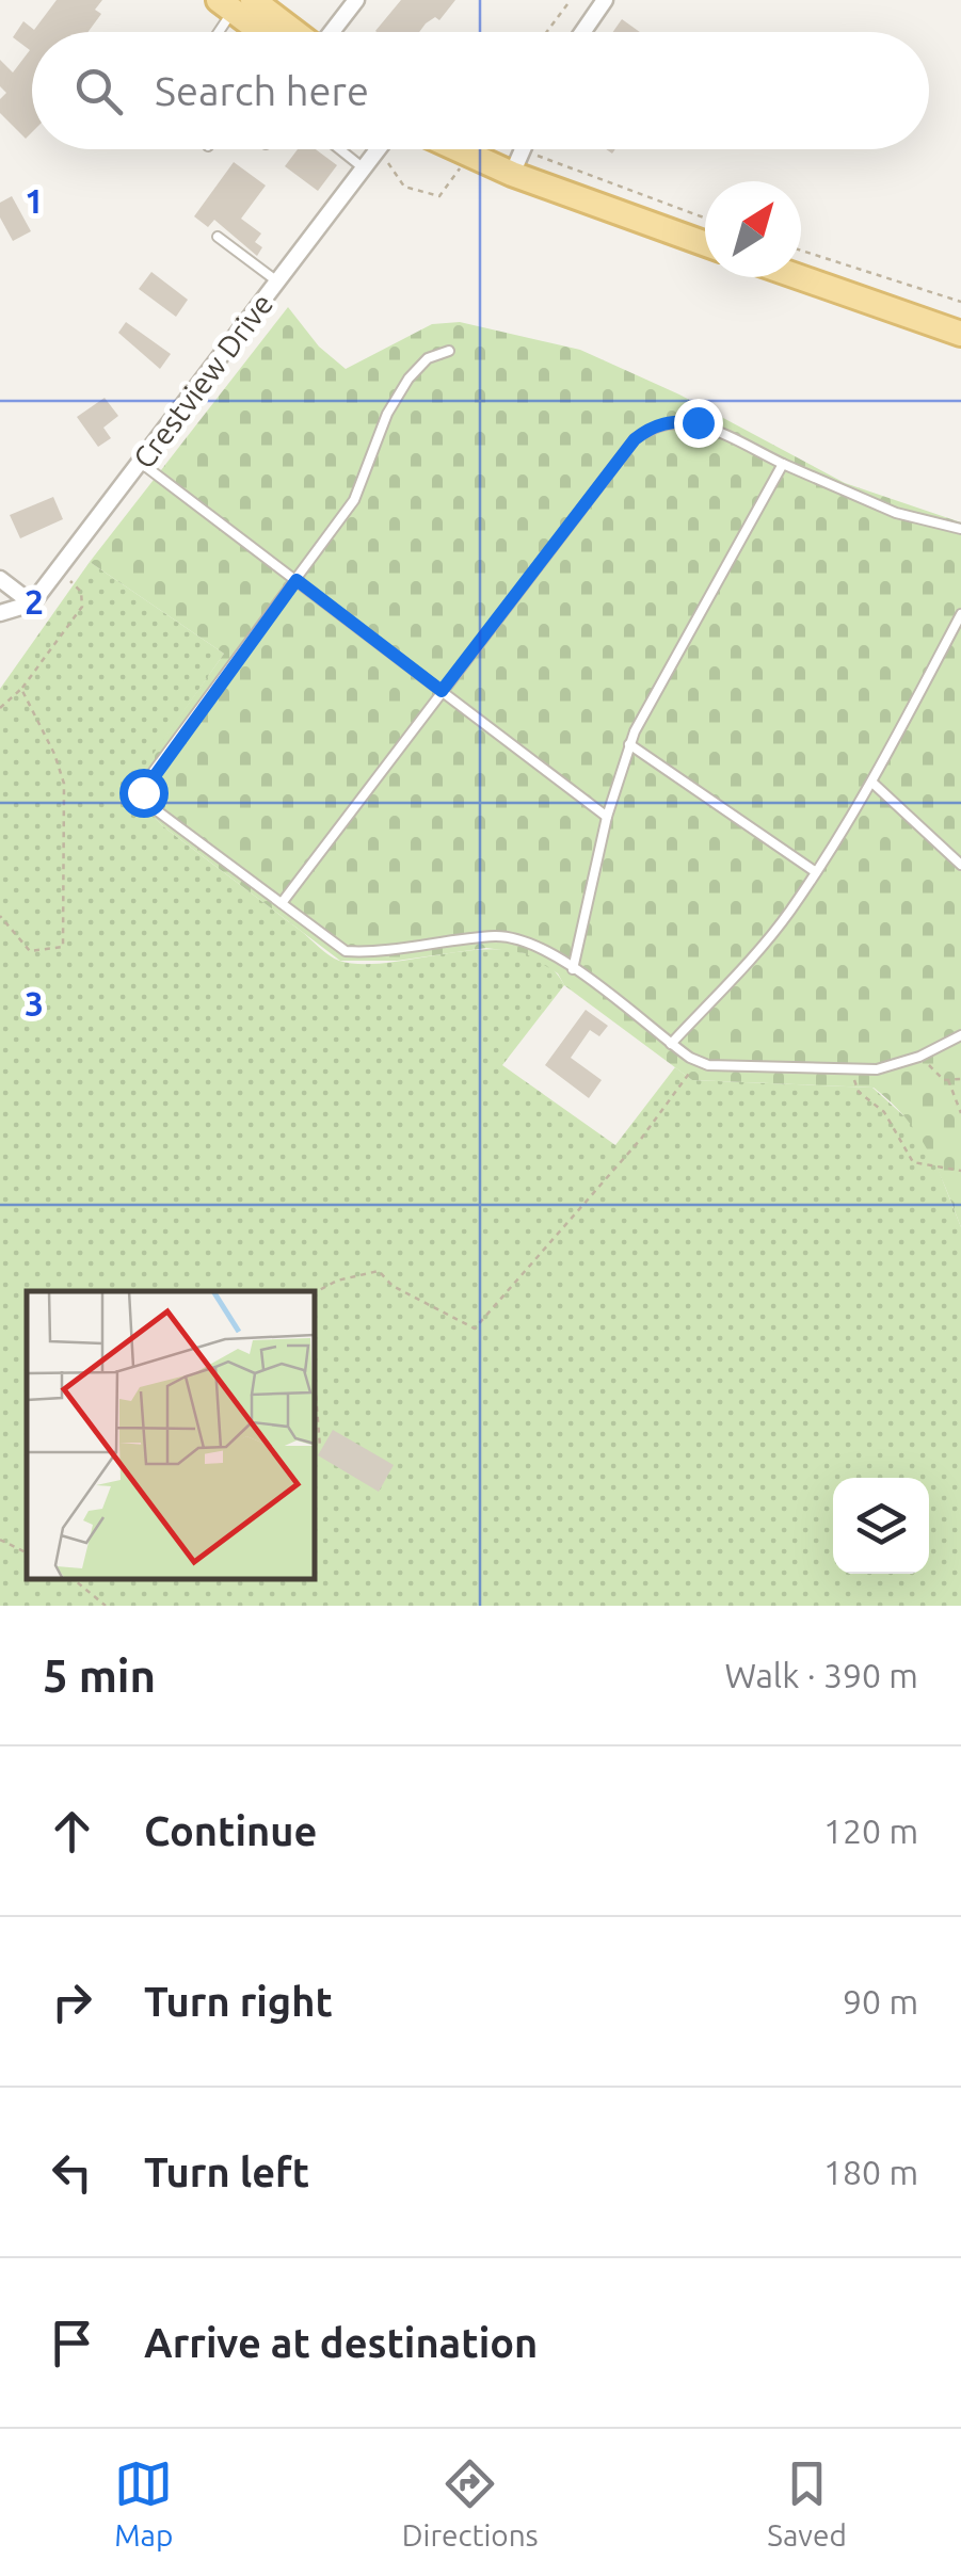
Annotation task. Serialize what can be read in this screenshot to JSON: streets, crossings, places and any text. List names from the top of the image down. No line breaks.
{"streets":{"street":["Crestview Drive"]},"north":"top right","page":{"search":"Search here","heading":["5 min","Walk · 390 m"],"list":[["Continue","120 m"],["Turn right","90 m"],["Turn left","180 m"],"Arrive at destination"],"nav":["Map","Directions","Saved"]},"grid":{"rows":["1","2","3"]}}
